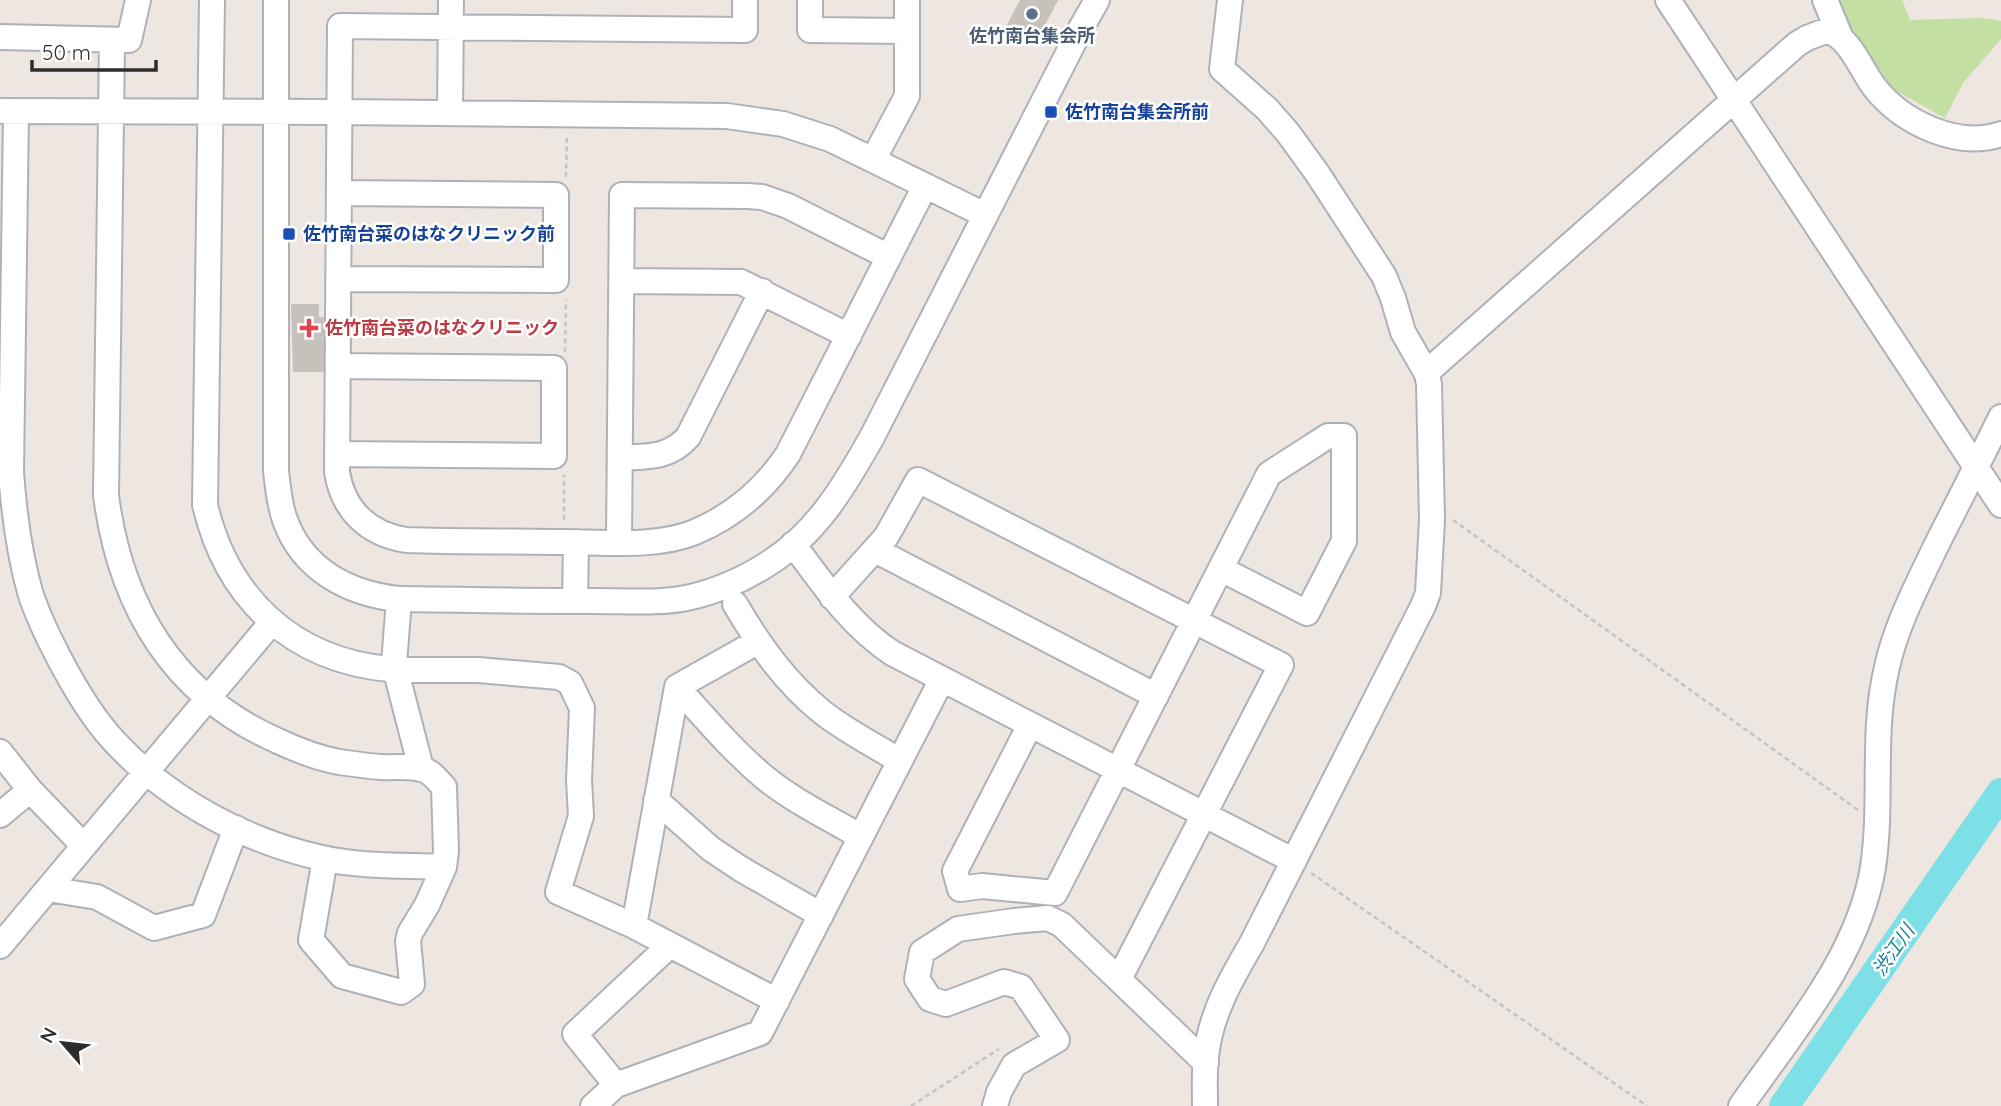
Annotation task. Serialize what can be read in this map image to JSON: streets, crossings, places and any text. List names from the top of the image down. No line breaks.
{"water":["渋江川"],"places":{"other":["佐竹南台集会所"],"transit":["佐竹南台集会所前","佐竹南台菜のはなクリニック前"],"health":["佐竹南台菜のはなクリニック"]},"scale_bar":"50 m","north":"top left"}
